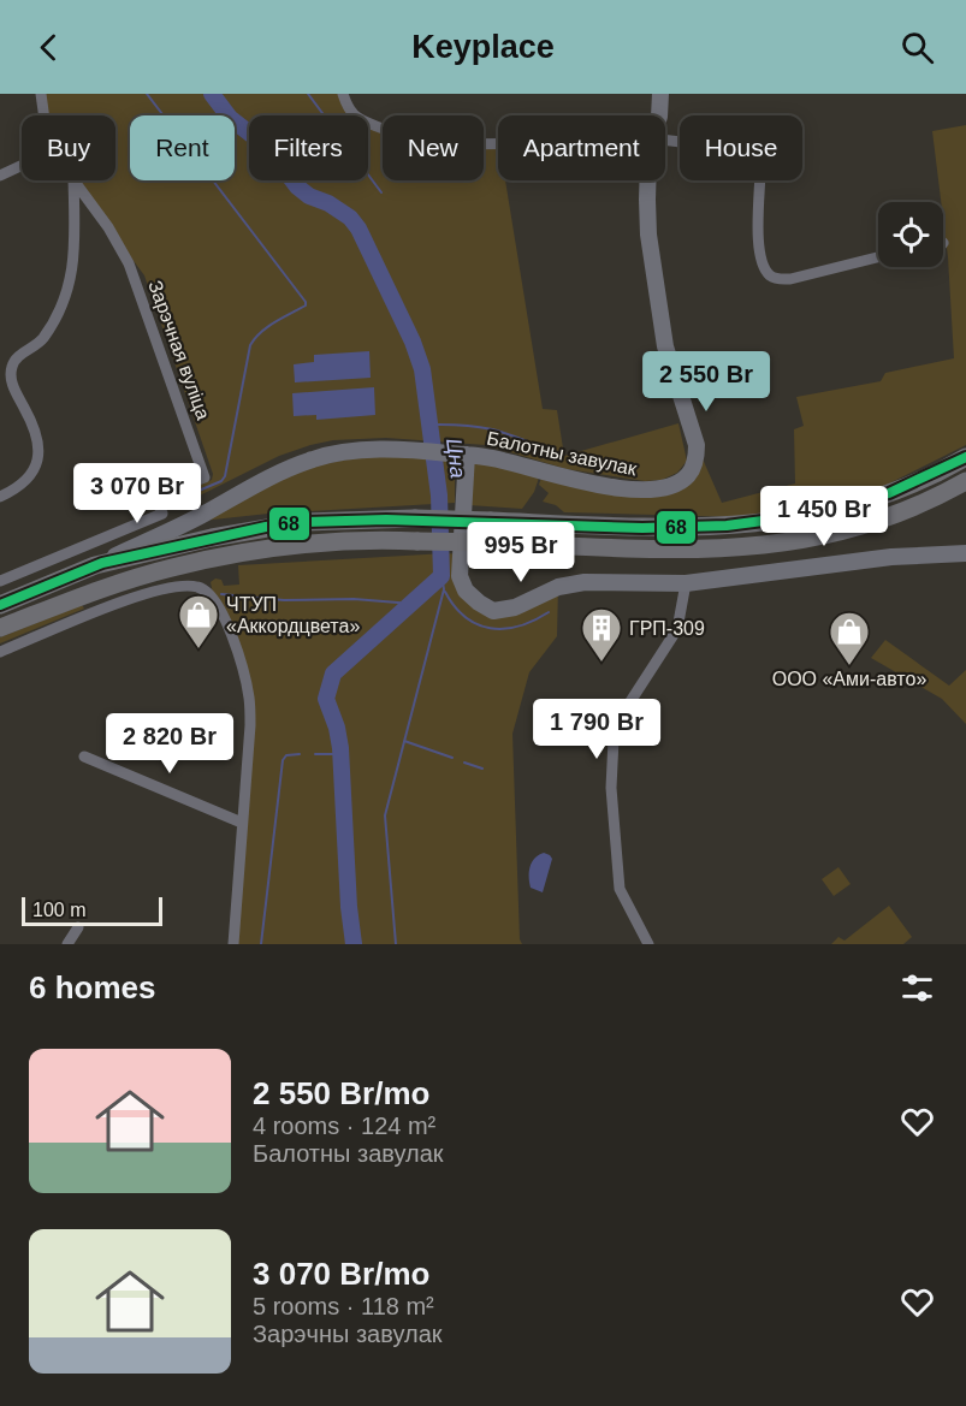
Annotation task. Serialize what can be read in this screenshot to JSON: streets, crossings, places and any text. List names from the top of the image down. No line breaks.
{"streets":{"main road":["Балотны завулак"],"street":["Зарэчная вуліца"]},"water":["Цна"],"places":{"shop":["ЧТУП «Аккордцвета»","ООО «Ами-авто»"],"building":["ГРП-309"]},"lines":["transit line 68"],"scale_bar":"100 m","page":{"header":"Keyplace","chip":["Buy","Rent","Filters","New","Apartment","House"],"price":["2 550 Br","3 070 Br","1 450 Br","995 Br","1 790 Br","2 820 Br"],"scale":"100 m","heading":"6 homes","list":[{"name":"2 550 Br/mo","note":"4 rooms · 124 m² · Балотны завулак"},{"name":"3 070 Br/mo","note":"5 rooms · 118 m² · Зарэчны завулак"}]}}
